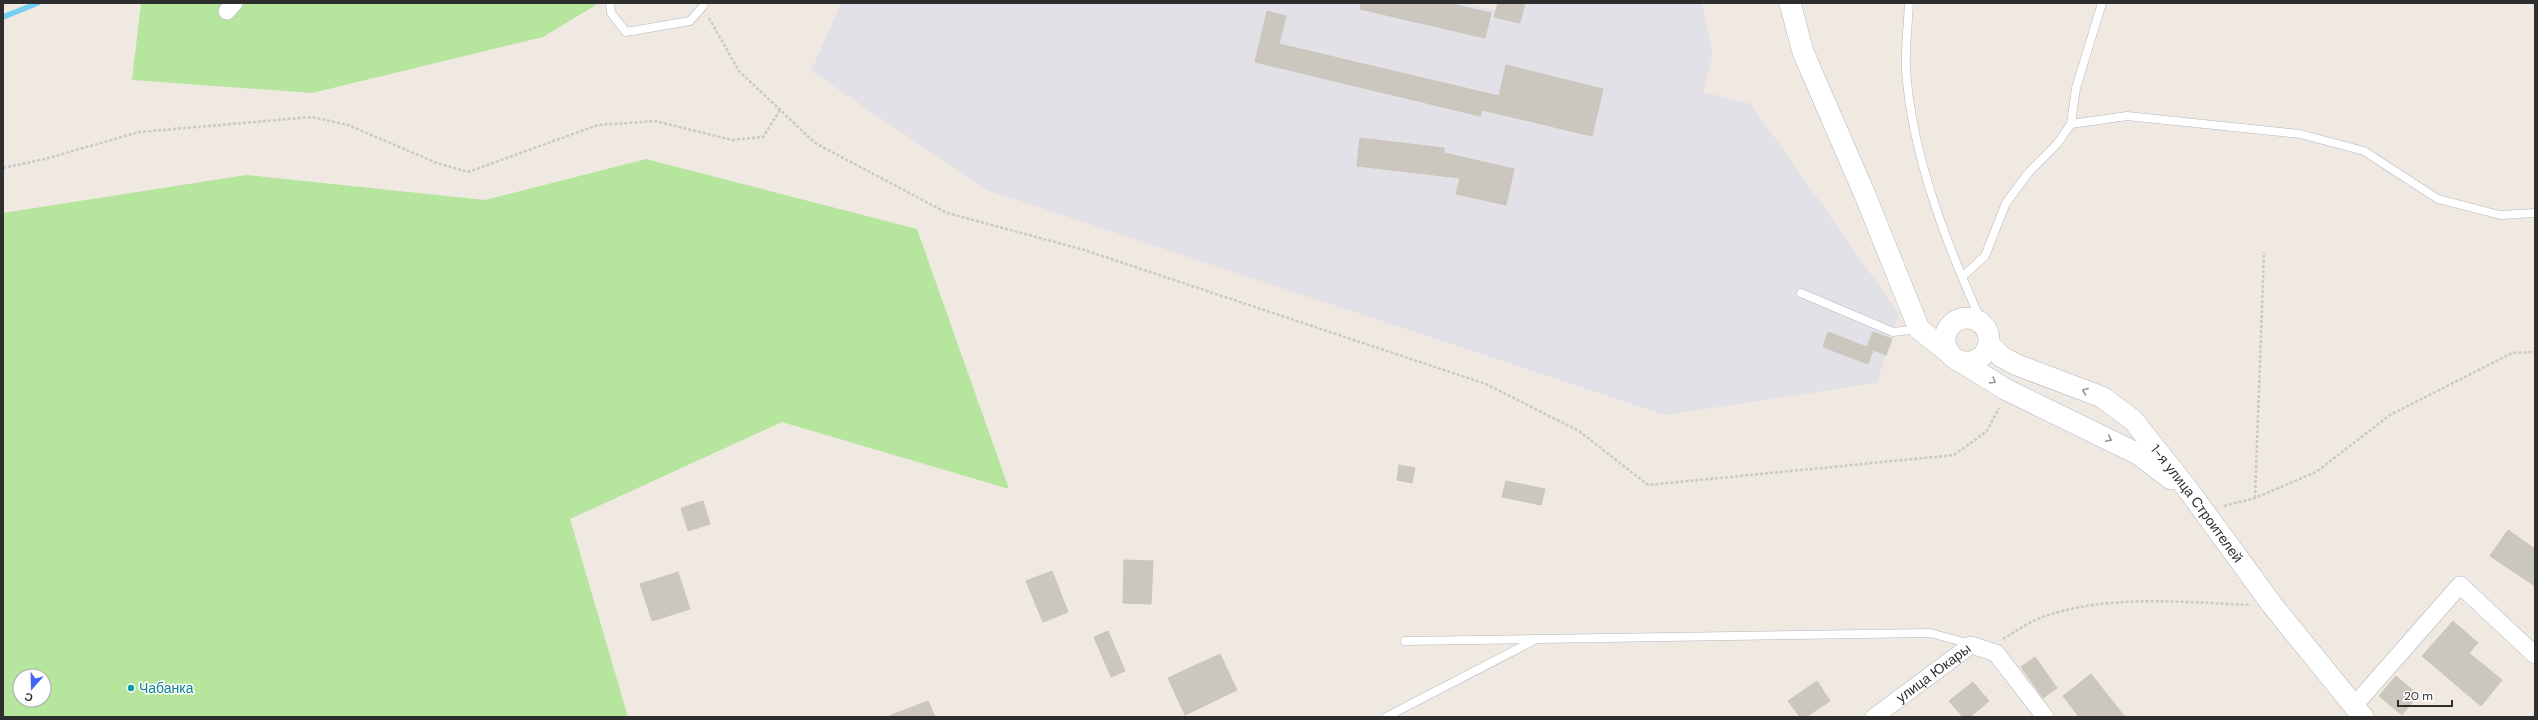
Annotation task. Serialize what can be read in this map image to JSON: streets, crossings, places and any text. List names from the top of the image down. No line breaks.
{"streets":{"street":["1-я улица Строителей","улица Юкары"]},"places":["Чабанка"],"scale_bar":"20 m","north":"bottom"}
